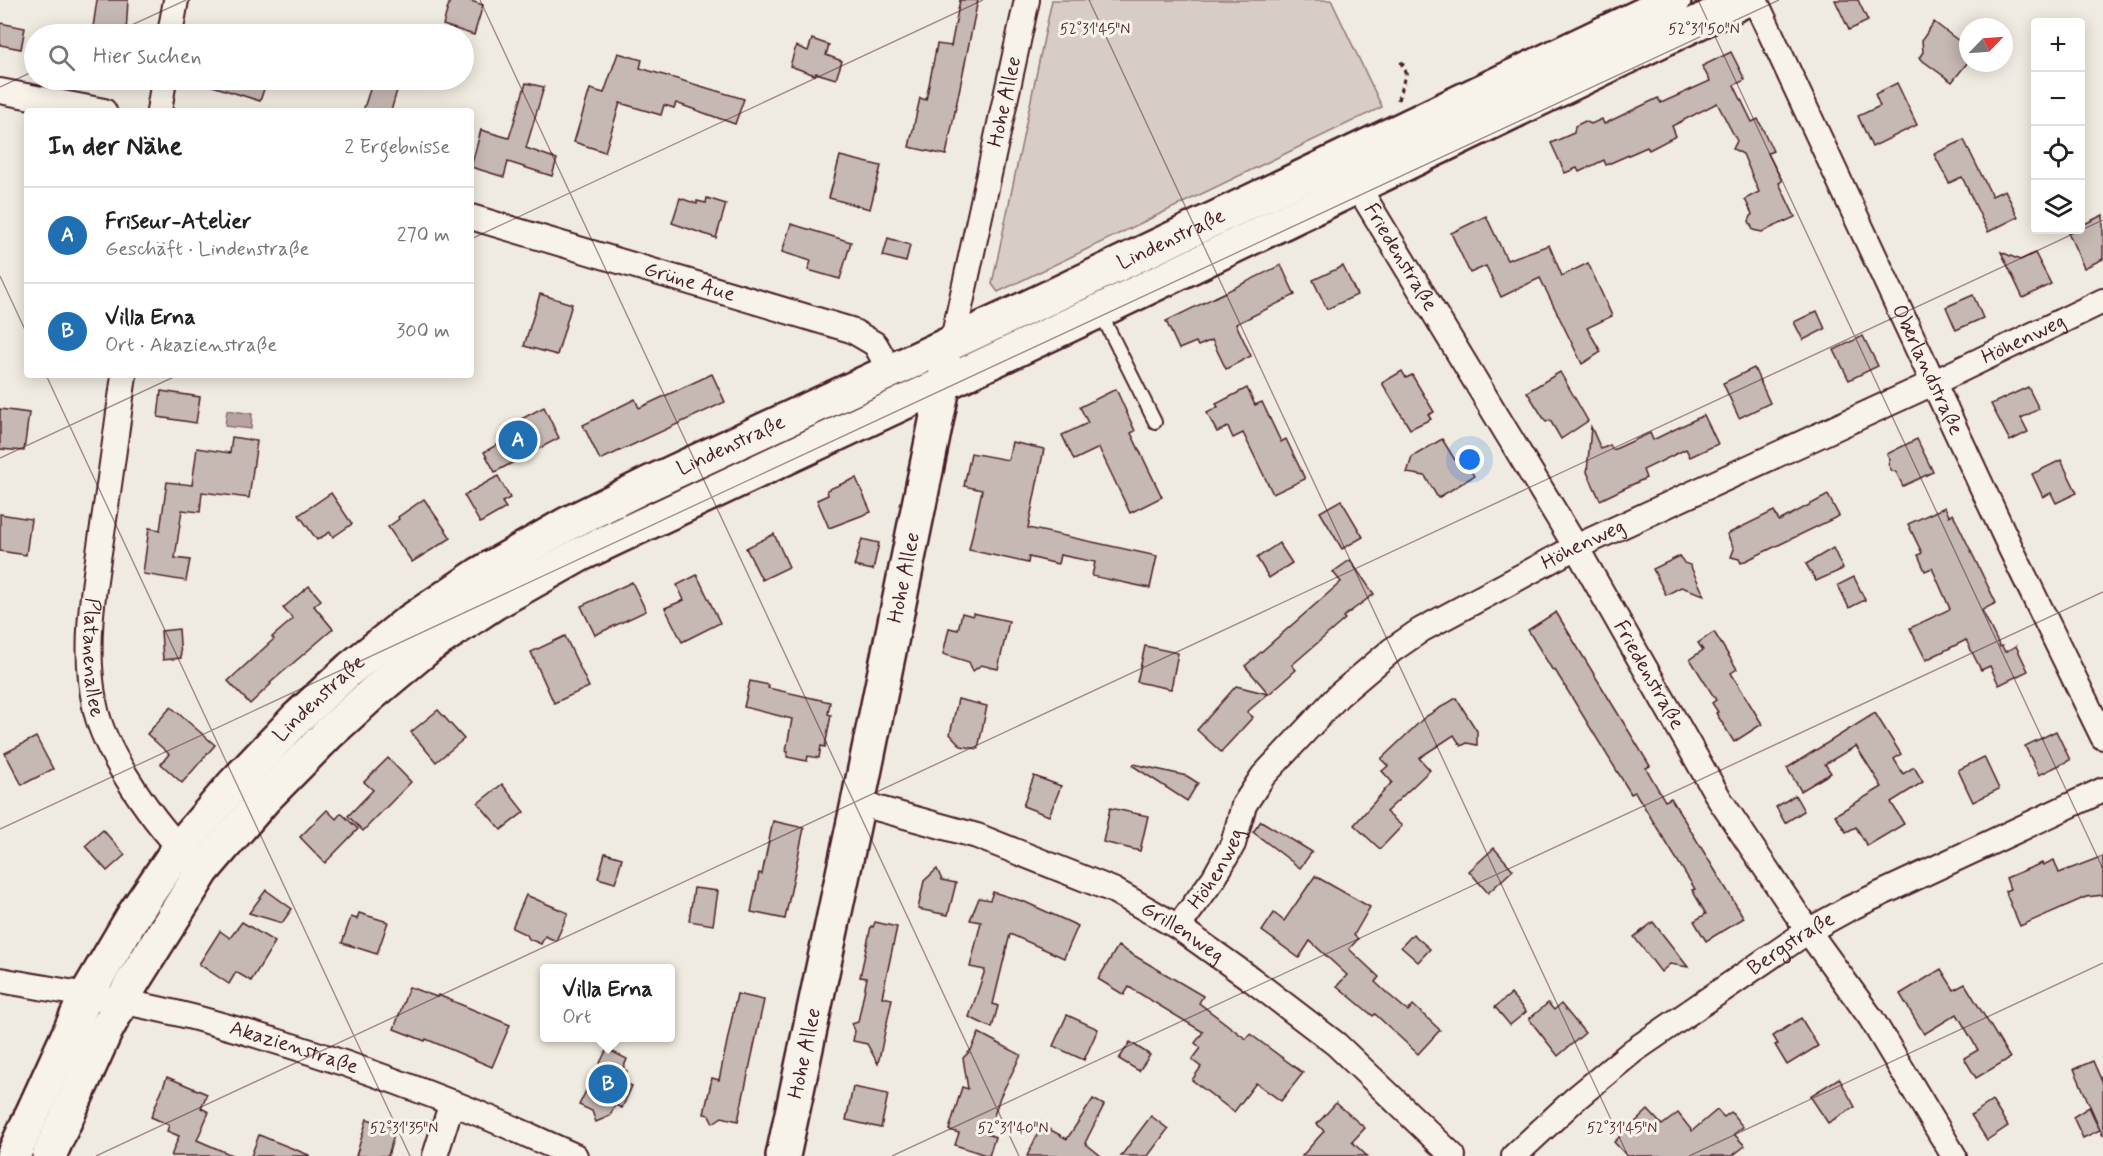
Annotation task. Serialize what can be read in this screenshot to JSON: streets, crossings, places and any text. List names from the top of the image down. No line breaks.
{"streets":{"street":["Hohe Allee","Lindenstraße","Friedenstraße","Grüne Aue","Höhenweg","Oberlandstraße","Platanenallee","Grillenweg","Bergstraße","Akazienstraße"]},"crossings":[["Hohe Allee","Lindenstraße"],["Hohe Allee","Grillenweg"],["Lindenstraße","Friedenstraße"],["Lindenstraße","Grüne Aue"],["Lindenstraße","Platanenallee"],["Lindenstraße","Akazienstraße"],["Friedenstraße","Höhenweg"],["Friedenstraße","Bergstraße"],["Höhenweg","Oberlandstraße"],["Höhenweg","Grillenweg"]],"north":"top right","page":{"map_buttons":["+","−"],"search":"Hier suchen","heading":["In der Nähe","2 Ergebnisse"],"list":[{"mark":"A","name":"Friseur-Atelier","note":"Geschäft · Lindenstraße","value":"270 m"},{"mark":"B","name":"Villa Erna","note":"Ort · Akazienstraße","value":"300 m"}],"pins":["A","B"],"popup":["Villa Erna","Ort"]},"coordinates":["52°31'45\"N","52°31'50\"N","52°31'35\"N","52°31'40\"N"]}
